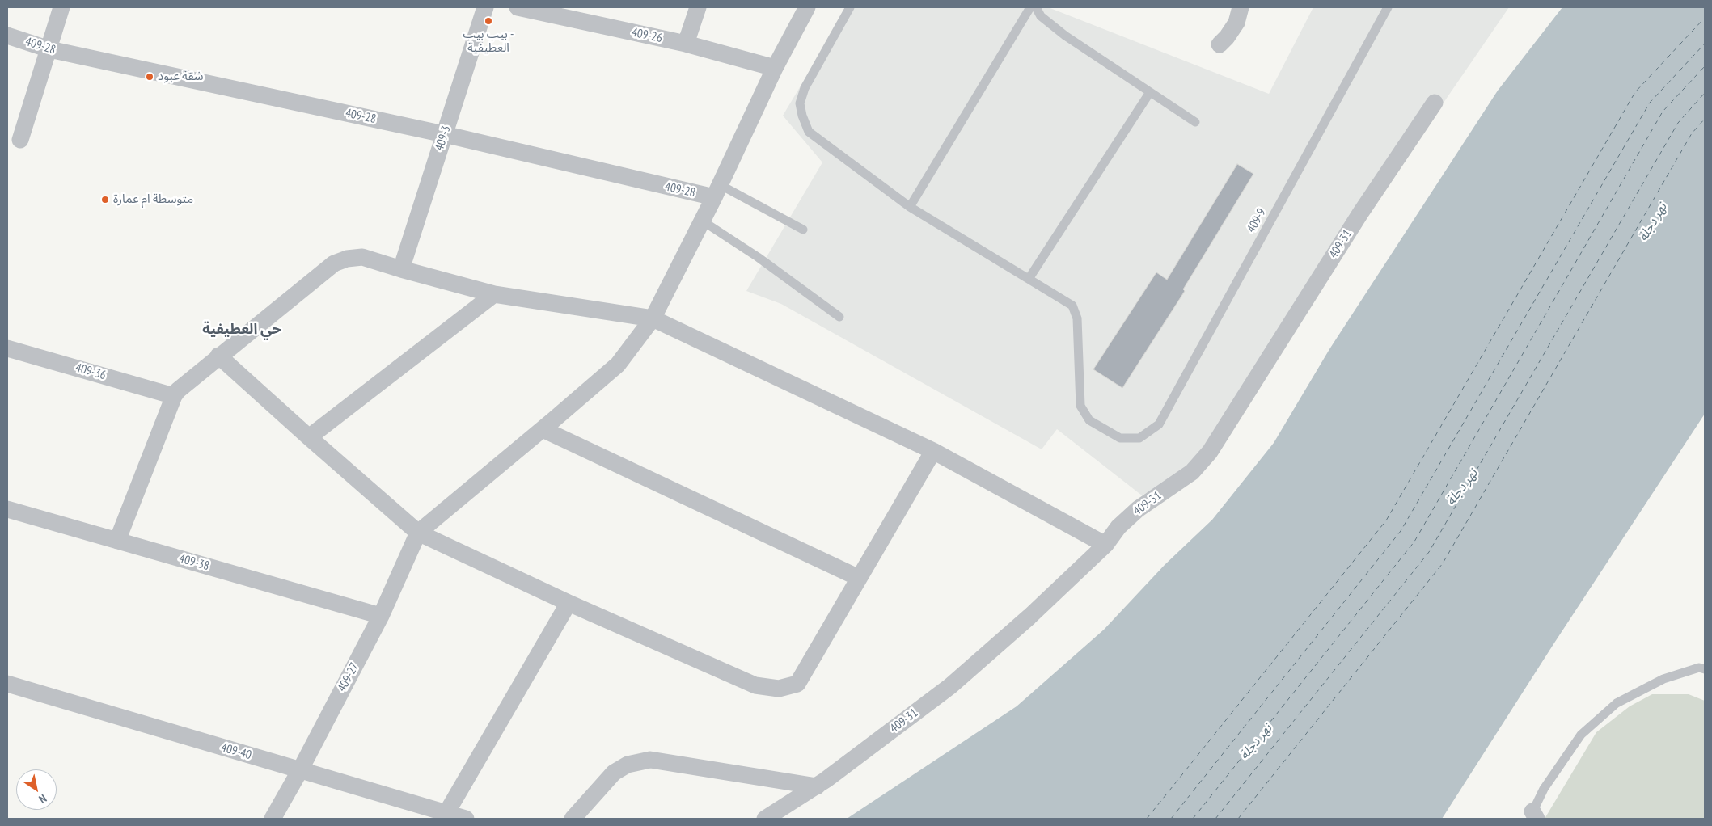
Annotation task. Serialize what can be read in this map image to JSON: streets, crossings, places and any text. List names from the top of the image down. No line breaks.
{"streets":{"street":["409-26","409-28","409-3","409-31","409-36","409-38","409-27","409-40"],"lane":["409-9"]},"crossings":[["409-28","409-3"],["409-38","409-27"],["409-27","409-40"]],"districts":["حي العطيفية"],"water":["نهر دجلة"],"places":["بيب بيب - العطيفية","شقة عبود","متوسطة ام عمارة"],"north":"bottom right"}
